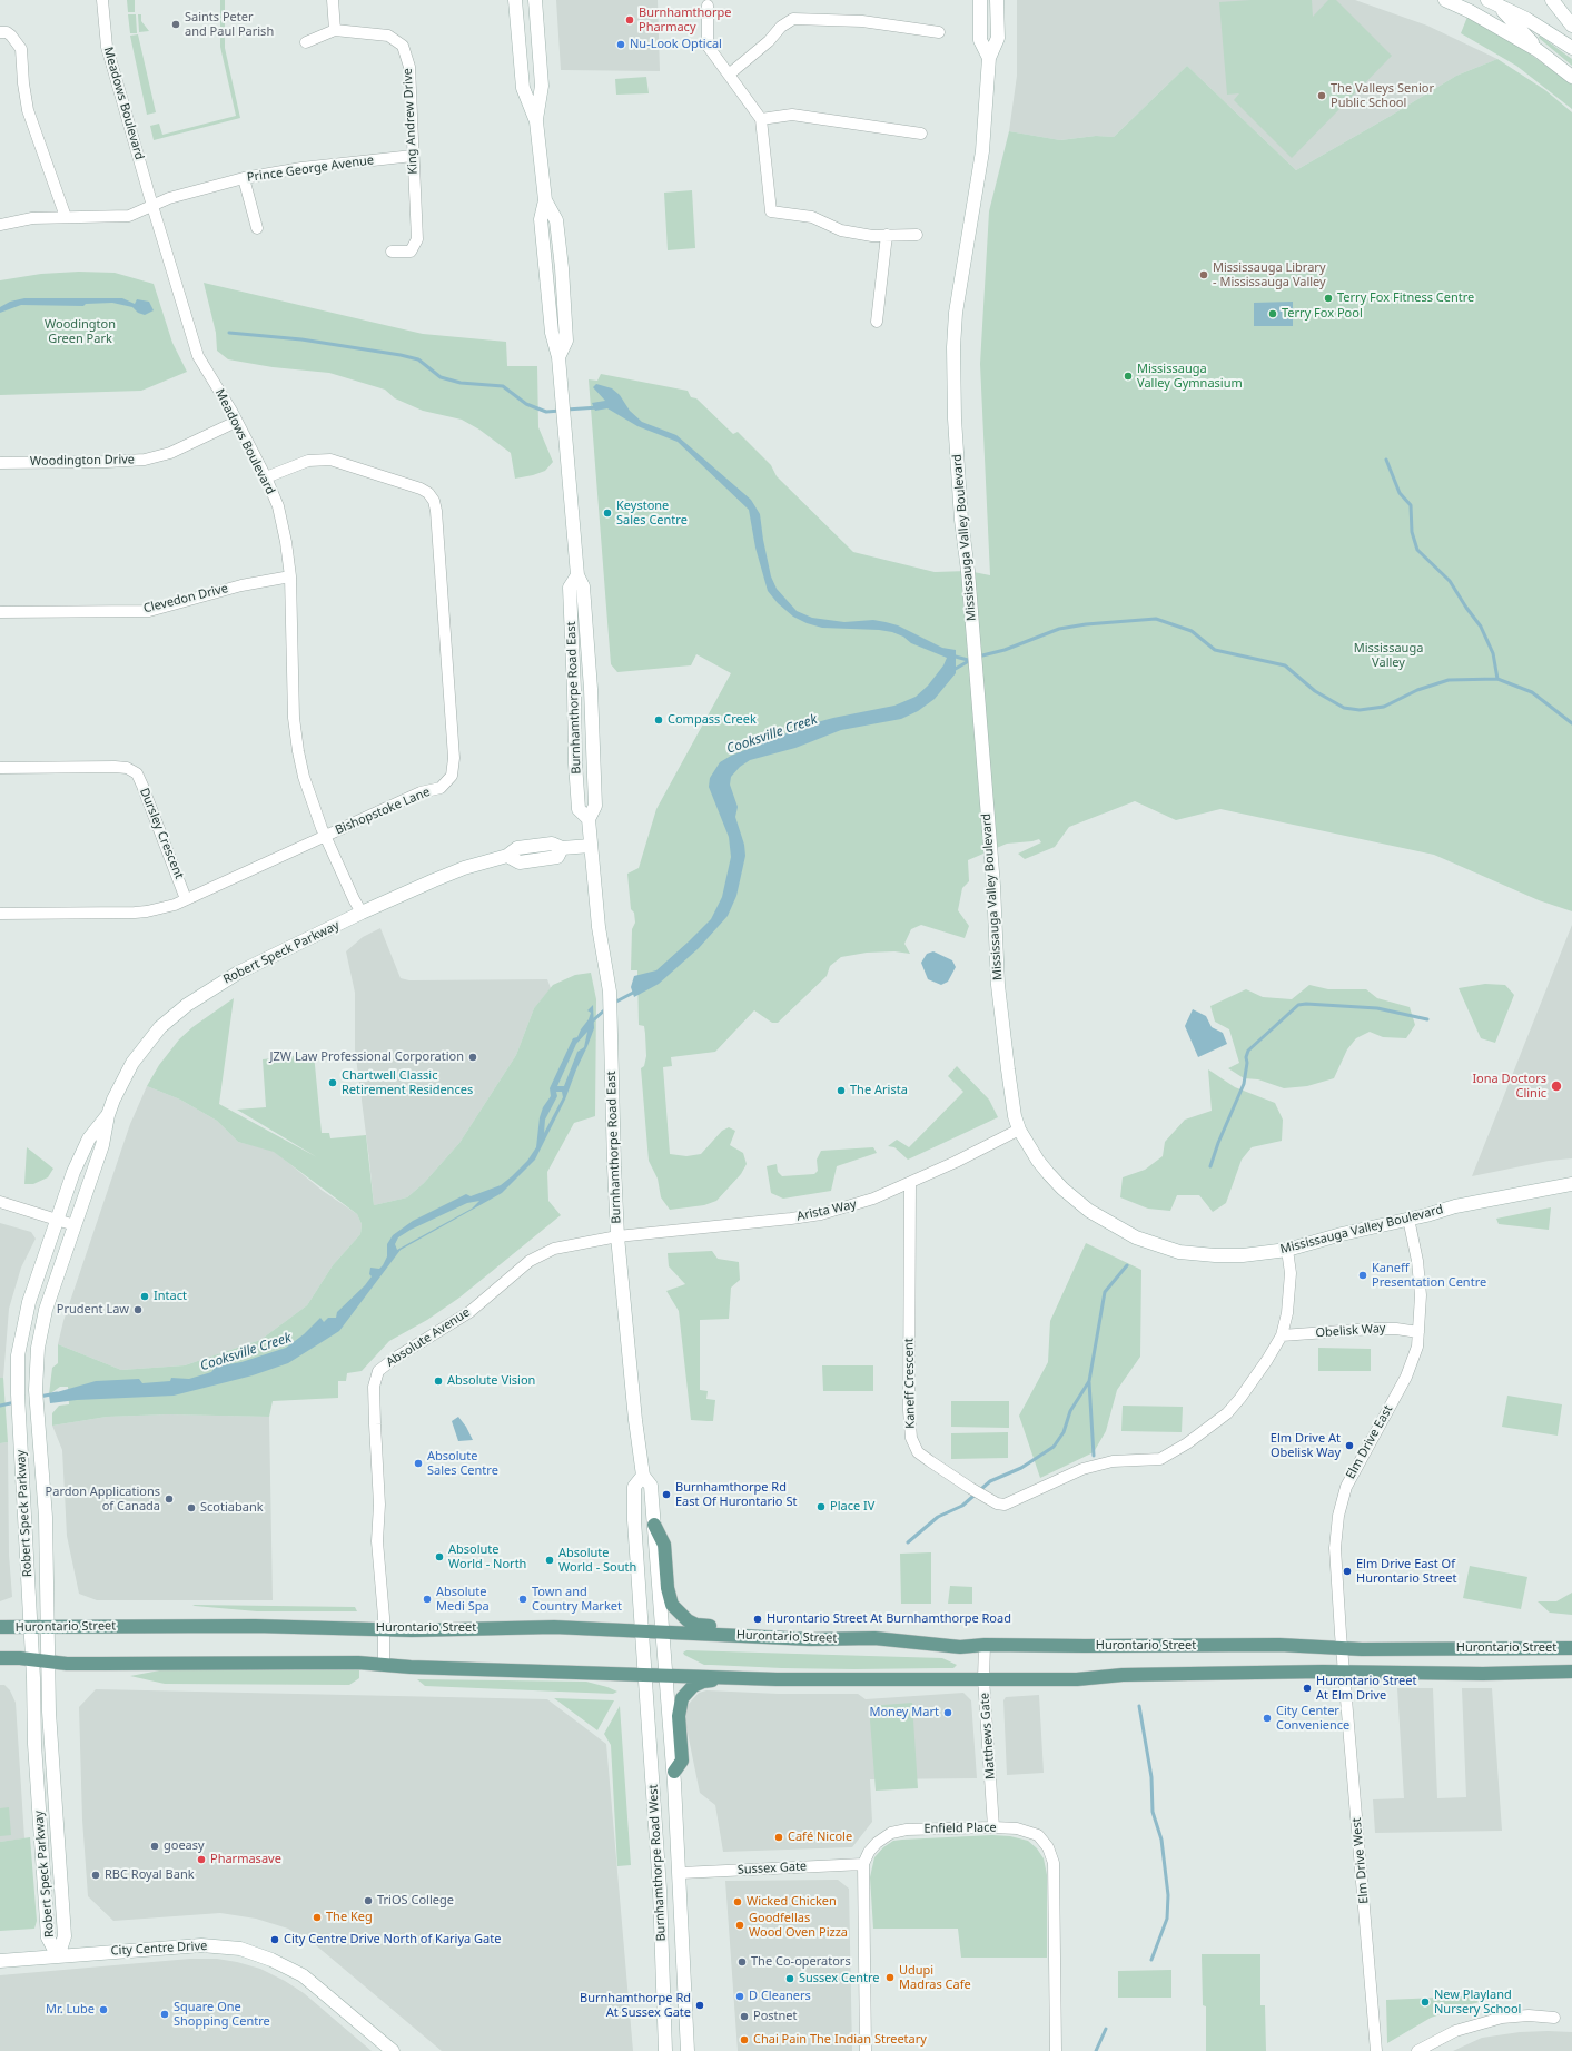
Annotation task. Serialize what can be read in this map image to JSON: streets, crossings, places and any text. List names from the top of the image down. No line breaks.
{"streets":{"main road":["Hurontario Street"],"street":["Meadows Boulevard","King Andrew Drive","Prince George Avenue","Woodington Drive","Mississauga Valley Boulevard","Clevedon Drive","Burnhamthorpe Road East","Bishopstoke Lane","Dursley Crescent","Robert Speck Parkway","Arista Way","Obelisk Way","Absolute Avenue","Kaneff Crescent","Elm Drive East","Matthews Gate","Enfield Place","Elm Drive West","Burnhamthorpe Road West","Sussex Gate","City Centre Drive"]},"crossings":[["Meadows Boulevard","Prince George Avenue"],["Meadows Boulevard","Woodington Drive"],["Meadows Boulevard","Clevedon Drive"],["Meadows Boulevard","Bishopstoke Lane"],["Meadows Boulevard","Robert Speck Parkway"],["King Andrew Drive","Prince George Avenue"],["Mississauga Valley Boulevard","Arista Way"],["Mississauga Valley Boulevard","Kaneff Crescent"],["Mississauga Valley Boulevard","Elm Drive East"],["Burnhamthorpe Road East","Robert Speck Parkway"],["Burnhamthorpe Road East","Arista Way"],["Burnhamthorpe Road East","Absolute Avenue"],["Burnhamthorpe Road East","Hurontario Street"],["Burnhamthorpe Road East","Burnhamthorpe Road West"],["Bishopstoke Lane","Dursley Crescent"],["Robert Speck Parkway","Hurontario Street"],["Robert Speck Parkway","City Centre Drive"],["Arista Way","Absolute Avenue"],["Arista Way","Kaneff Crescent"],["Obelisk Way","Kaneff Crescent"],["Obelisk Way","Elm Drive East"],["Absolute Avenue","Hurontario Street"],["Elm Drive East","Hurontario Street"],["Elm Drive East","Elm Drive West"],["Hurontario Street","Matthews Gate"],["Hurontario Street","Elm Drive West"],["Hurontario Street","Burnhamthorpe Road West"],["Matthews Gate","Enfield Place"],["Enfield Place","Sussex Gate"],["Burnhamthorpe Road West","Sussex Gate"]],"water":["Cooksville Creek"],"parks":["Woodington Green Park","Mississauga Valley"],"places":["Burnhamthorpe Pharmacy","Saints Peter and Paul Parish","Nu-Look Optical","The Valleys Senior Public School","Mississauga Library - Mississauga Valley","Terry Fox Fitness Centre","Terry Fox Pool","Mississauga Valley Gymnasium","Keystone Sales Centre","Compass Creek","JZW Law Professional Corporation","Chartwell Classic Retirement Residences","Iona Doctors Clinic","The Arista","Kaneff Presentation Centre","Intact","Prudent Law","Absolute Vision","Elm Drive At Obelisk Way","Absolute Sales Centre","Burnhamthorpe Rd East Of Hurontario St","Pardon Applications of Canada","Place IV","Scotiabank","Absolute World - North","Absolute World - South","Elm Drive East Of Hurontario Street","Absolute Medi Spa","Town and Country Market","Hurontario Street At Burnhamthorpe Road","Hurontario Street At Elm Drive","Money Mart","City Center Convenience","Café Nicole","goeasy","Pharmasave","RBC Royal Bank","TriOS College","Wicked Chicken","The Keg","Goodfellas Wood Oven Pizza","City Centre Drive North of Kariya Gate","The Co-operators","Udupi Madras Cafe","Sussex Centre","D Cleaners","New Playland Nursery School","Burnhamthorpe Rd At Sussex Gate","Mr. Lube","Square One Shopping Centre","Postnet","Chai Pain The Indian Streetary"]}
